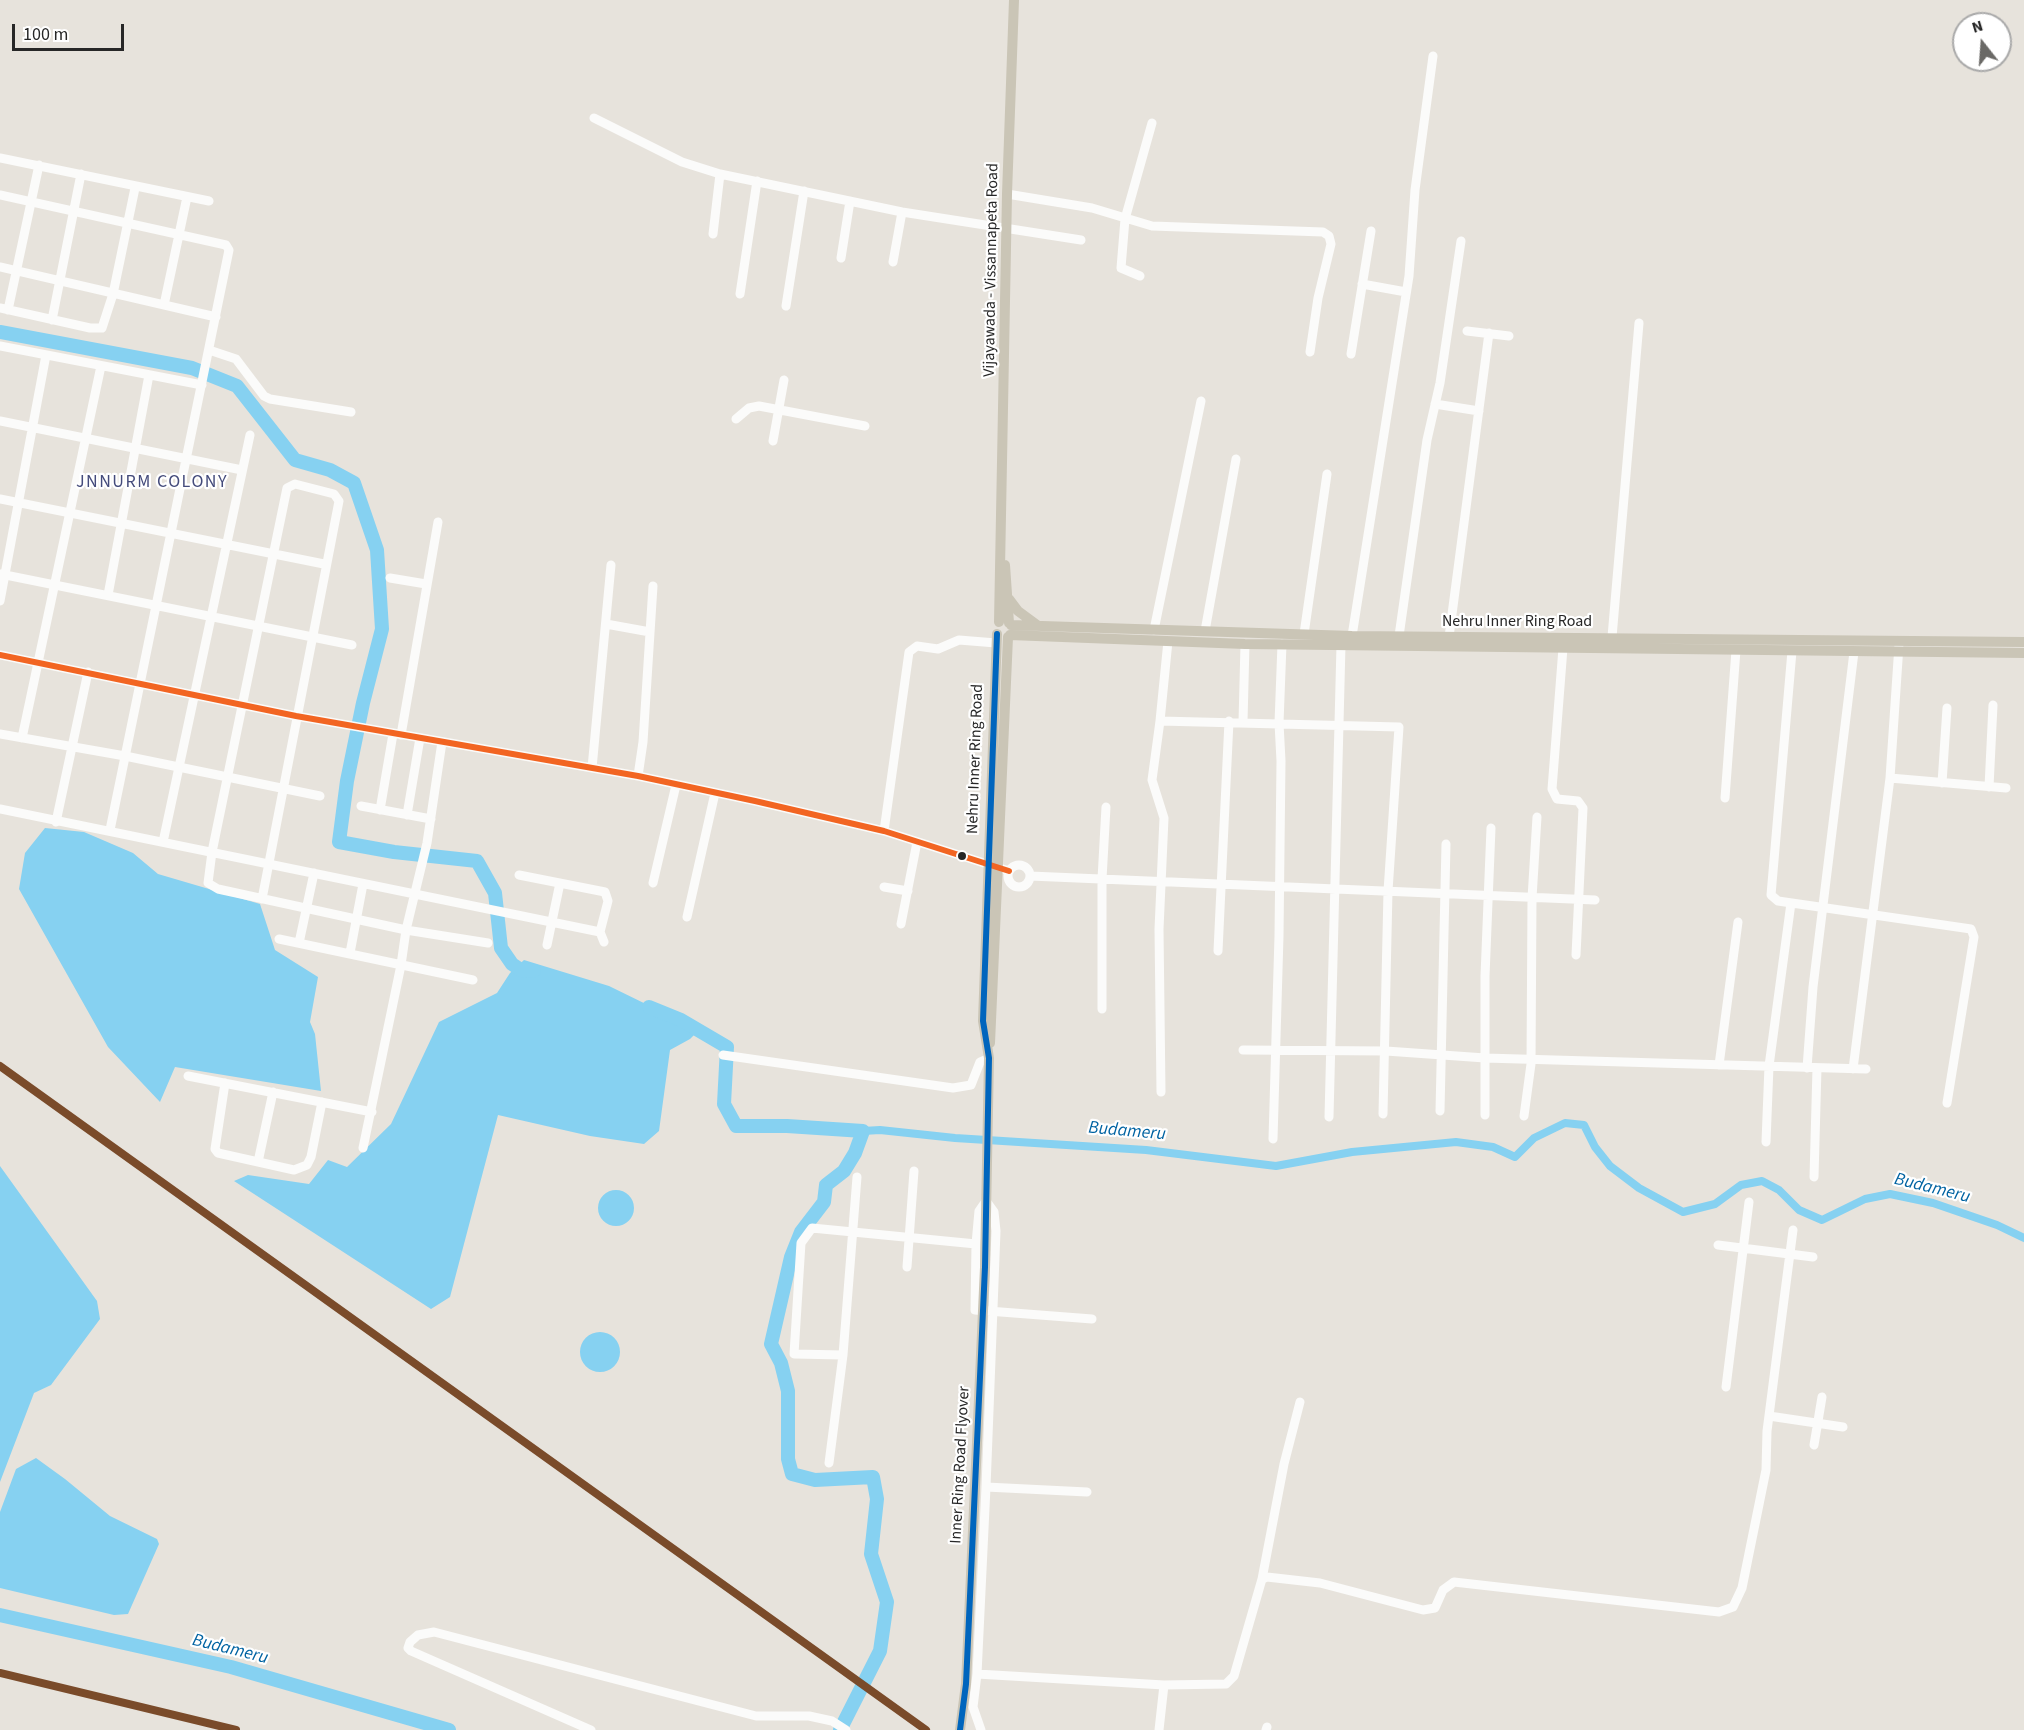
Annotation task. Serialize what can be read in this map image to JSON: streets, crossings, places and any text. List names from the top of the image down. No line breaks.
{"streets":{"main road":["Vijayawada - Vissannapeta Road","Nehru Inner Ring Road","Inner Ring Road Flyover"]},"crossings":[["Vijayawada - Vissannapeta Road","Nehru Inner Ring Road"],["Nehru Inner Ring Road","Inner Ring Road Flyover"]],"districts":["JNNURM COLONY"],"water":["Budameru"],"scale_bar":"100 m","north":"top"}
